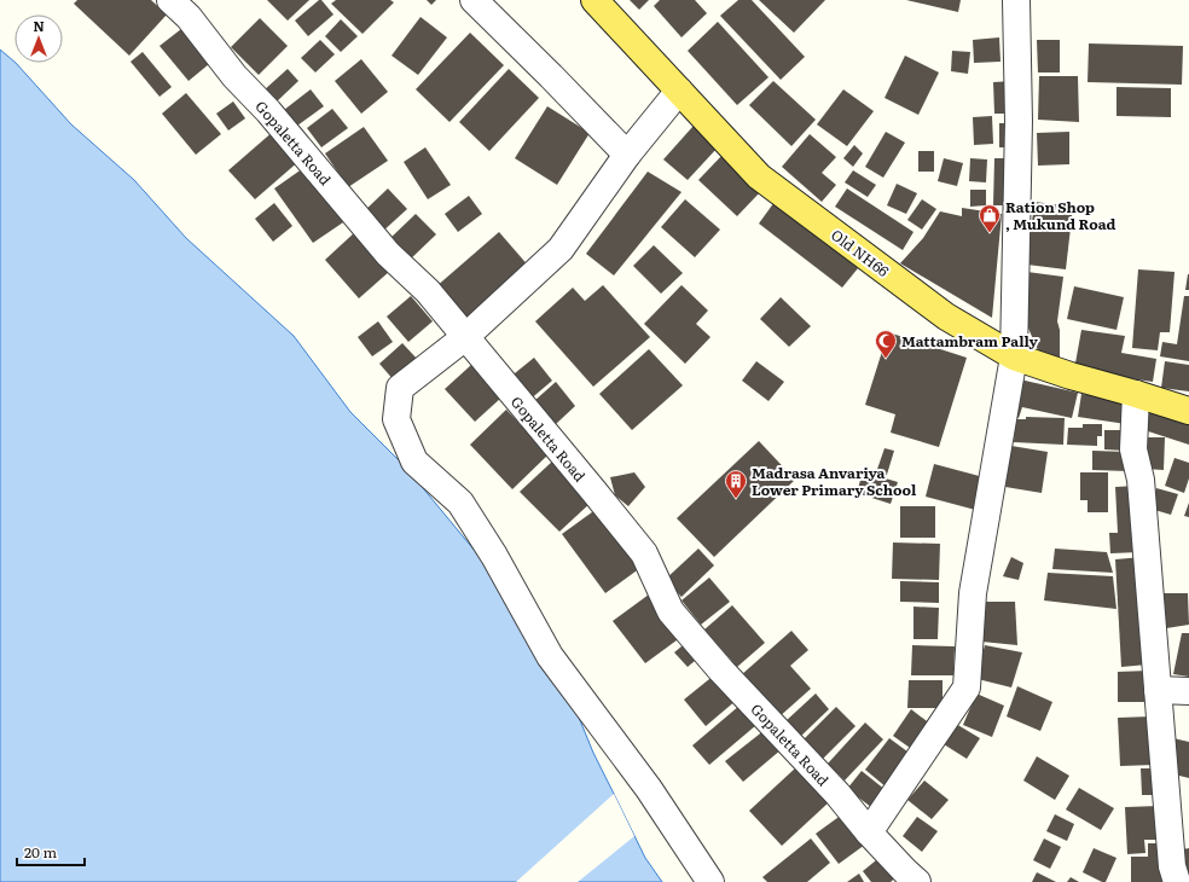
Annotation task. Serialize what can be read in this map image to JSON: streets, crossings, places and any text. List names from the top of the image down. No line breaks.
{"streets":{"main road":["Old NH66"],"street":["Gopaletta Road"]},"places":{"shop":["Ration Shop , Mukund Road"],"mosque":["Mattambram Pally"],"building":["Madrasa Anvariya Lower Primary School"]},"scale_bar":"20 m","north":"top"}
